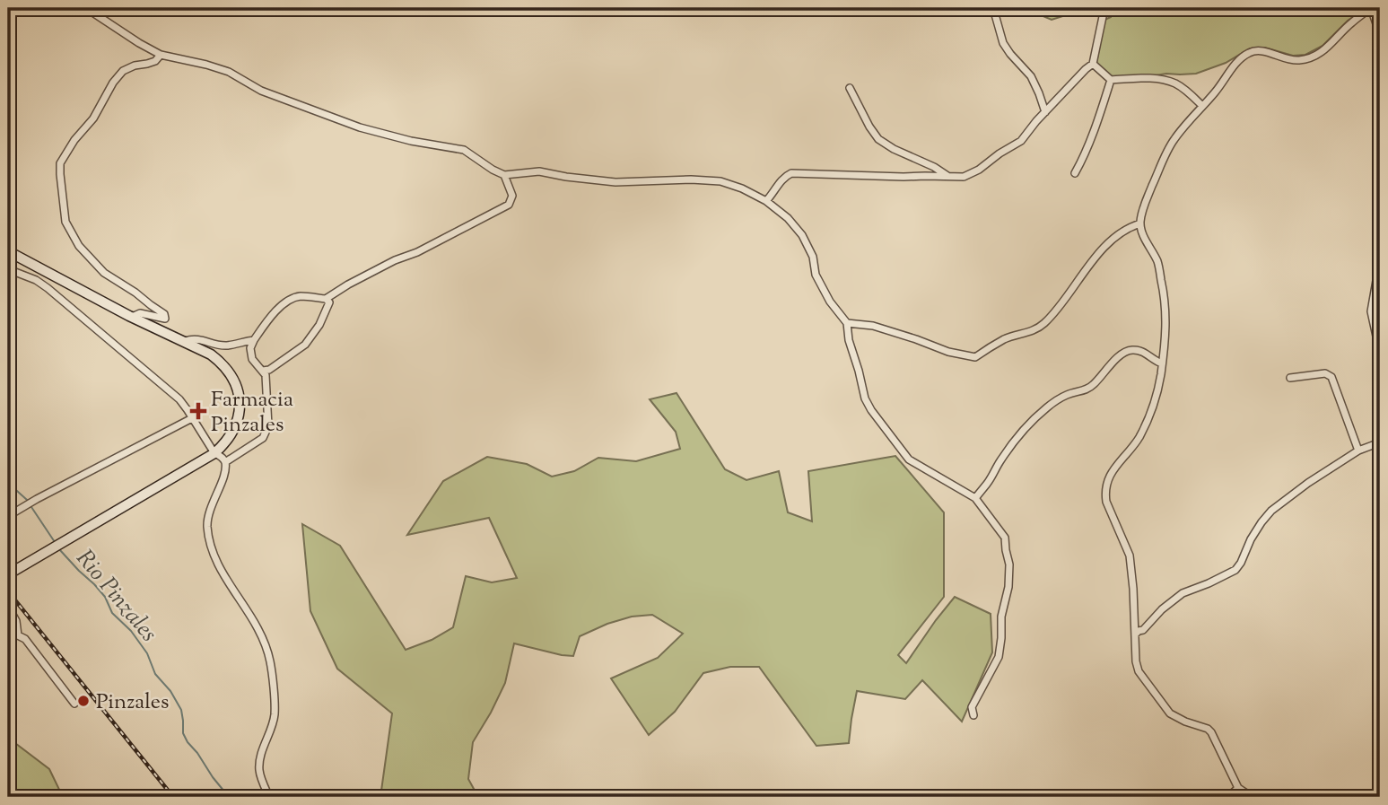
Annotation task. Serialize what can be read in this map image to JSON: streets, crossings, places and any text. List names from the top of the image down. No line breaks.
{"water":["Rio Pinzales"],"places":{"health":["Farmacia Pinzales"],"other":["Pinzales"]}}
